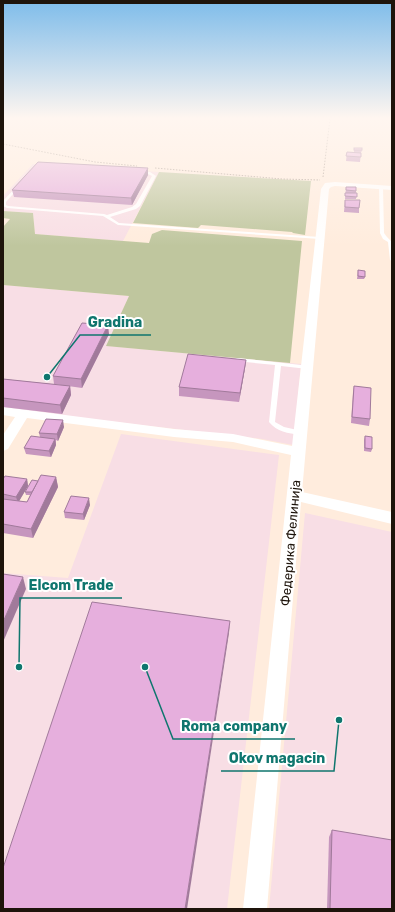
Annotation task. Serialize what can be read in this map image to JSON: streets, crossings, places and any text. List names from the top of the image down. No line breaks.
{"streets":{"street":["Федерика Фелинија"]},"places":["Gradina","Elcom Trade","Roma company","Okov magacin"]}
